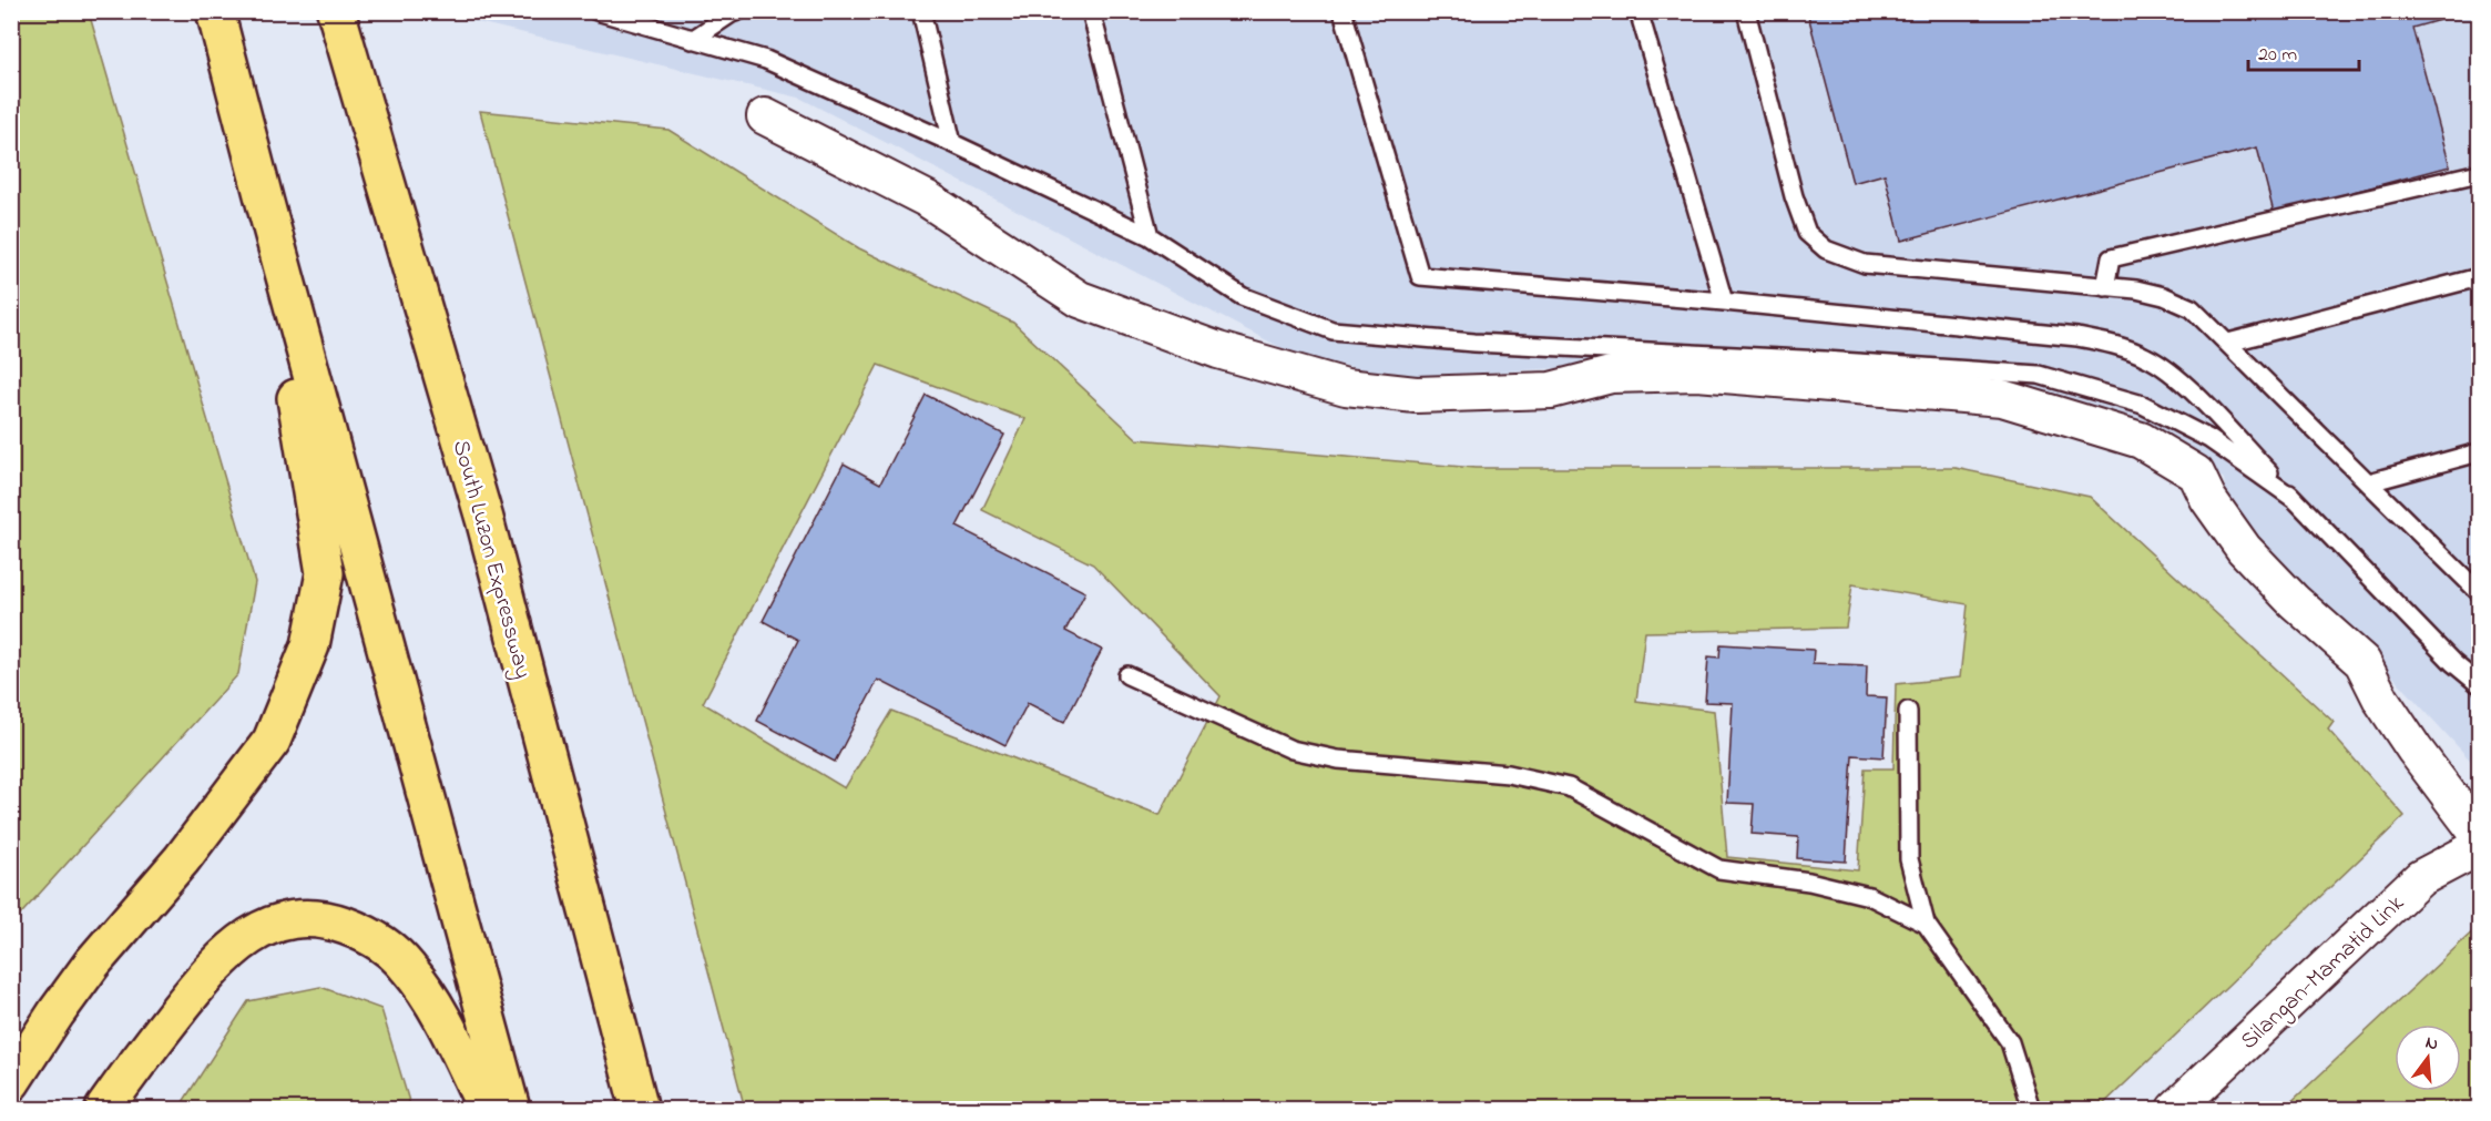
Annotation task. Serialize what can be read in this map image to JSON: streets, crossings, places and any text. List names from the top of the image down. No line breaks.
{"streets":{"highway":["South Luzon Expressway"],"street":["Silangan-Mamatid Link"]},"scale_bar":"20 m","north":"top"}
